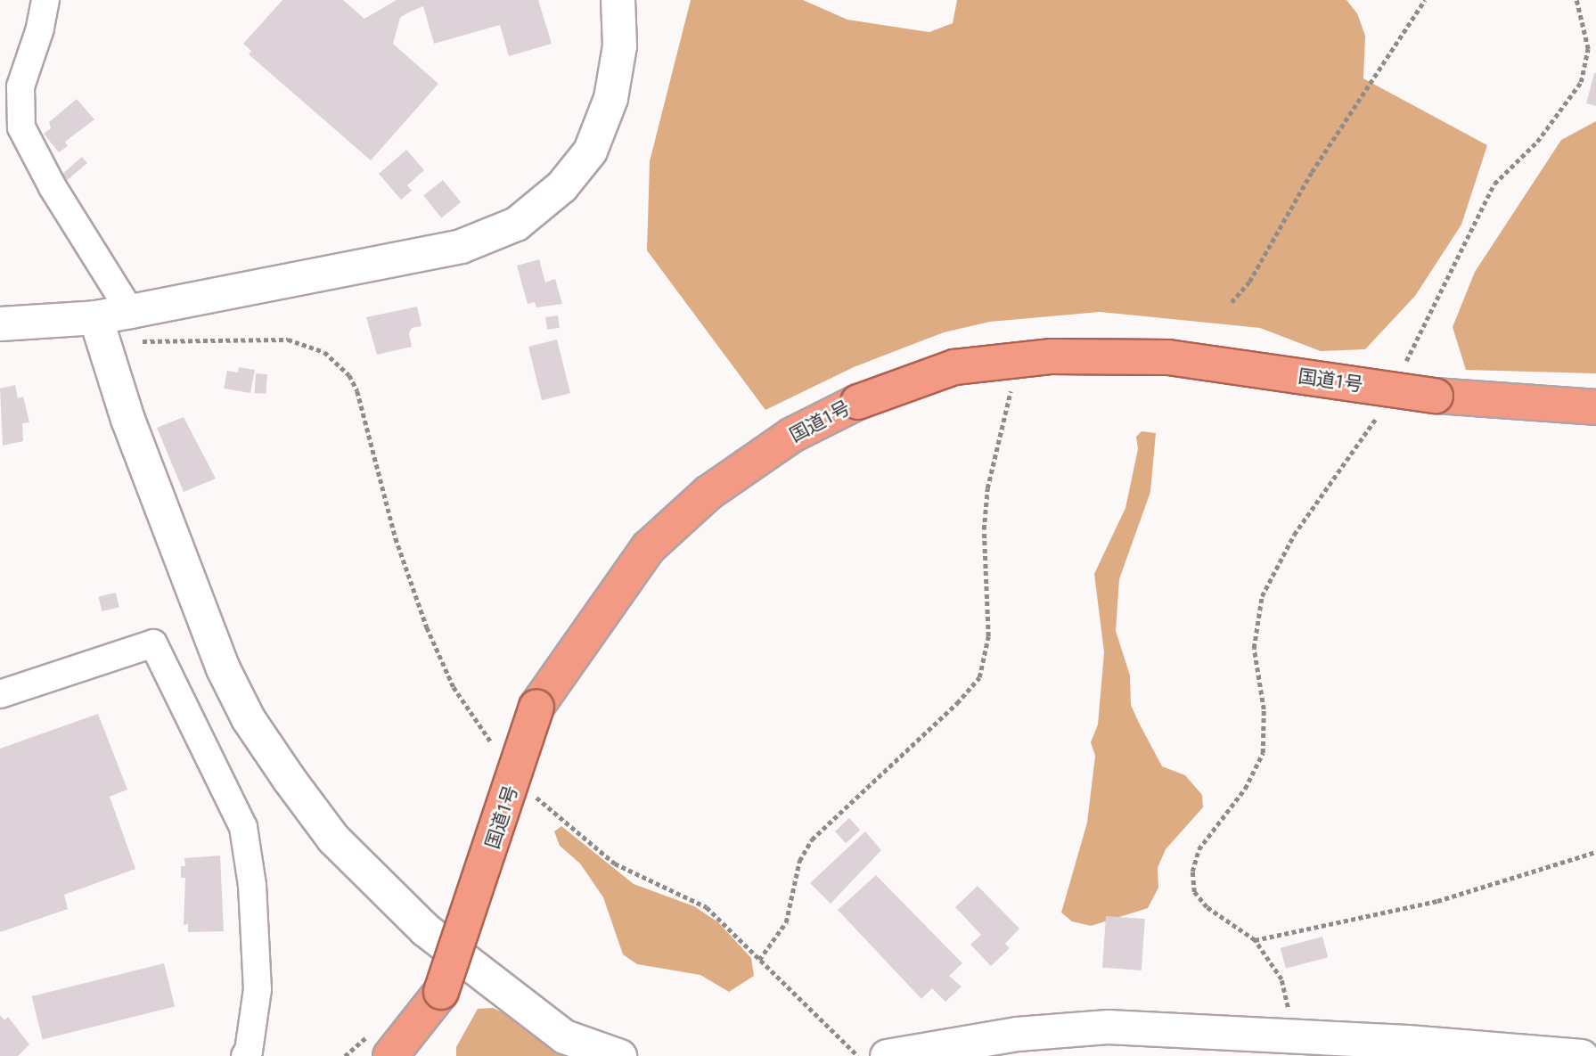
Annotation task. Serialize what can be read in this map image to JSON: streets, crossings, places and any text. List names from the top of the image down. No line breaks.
{"streets":{"highway":["国道1号"]}}
